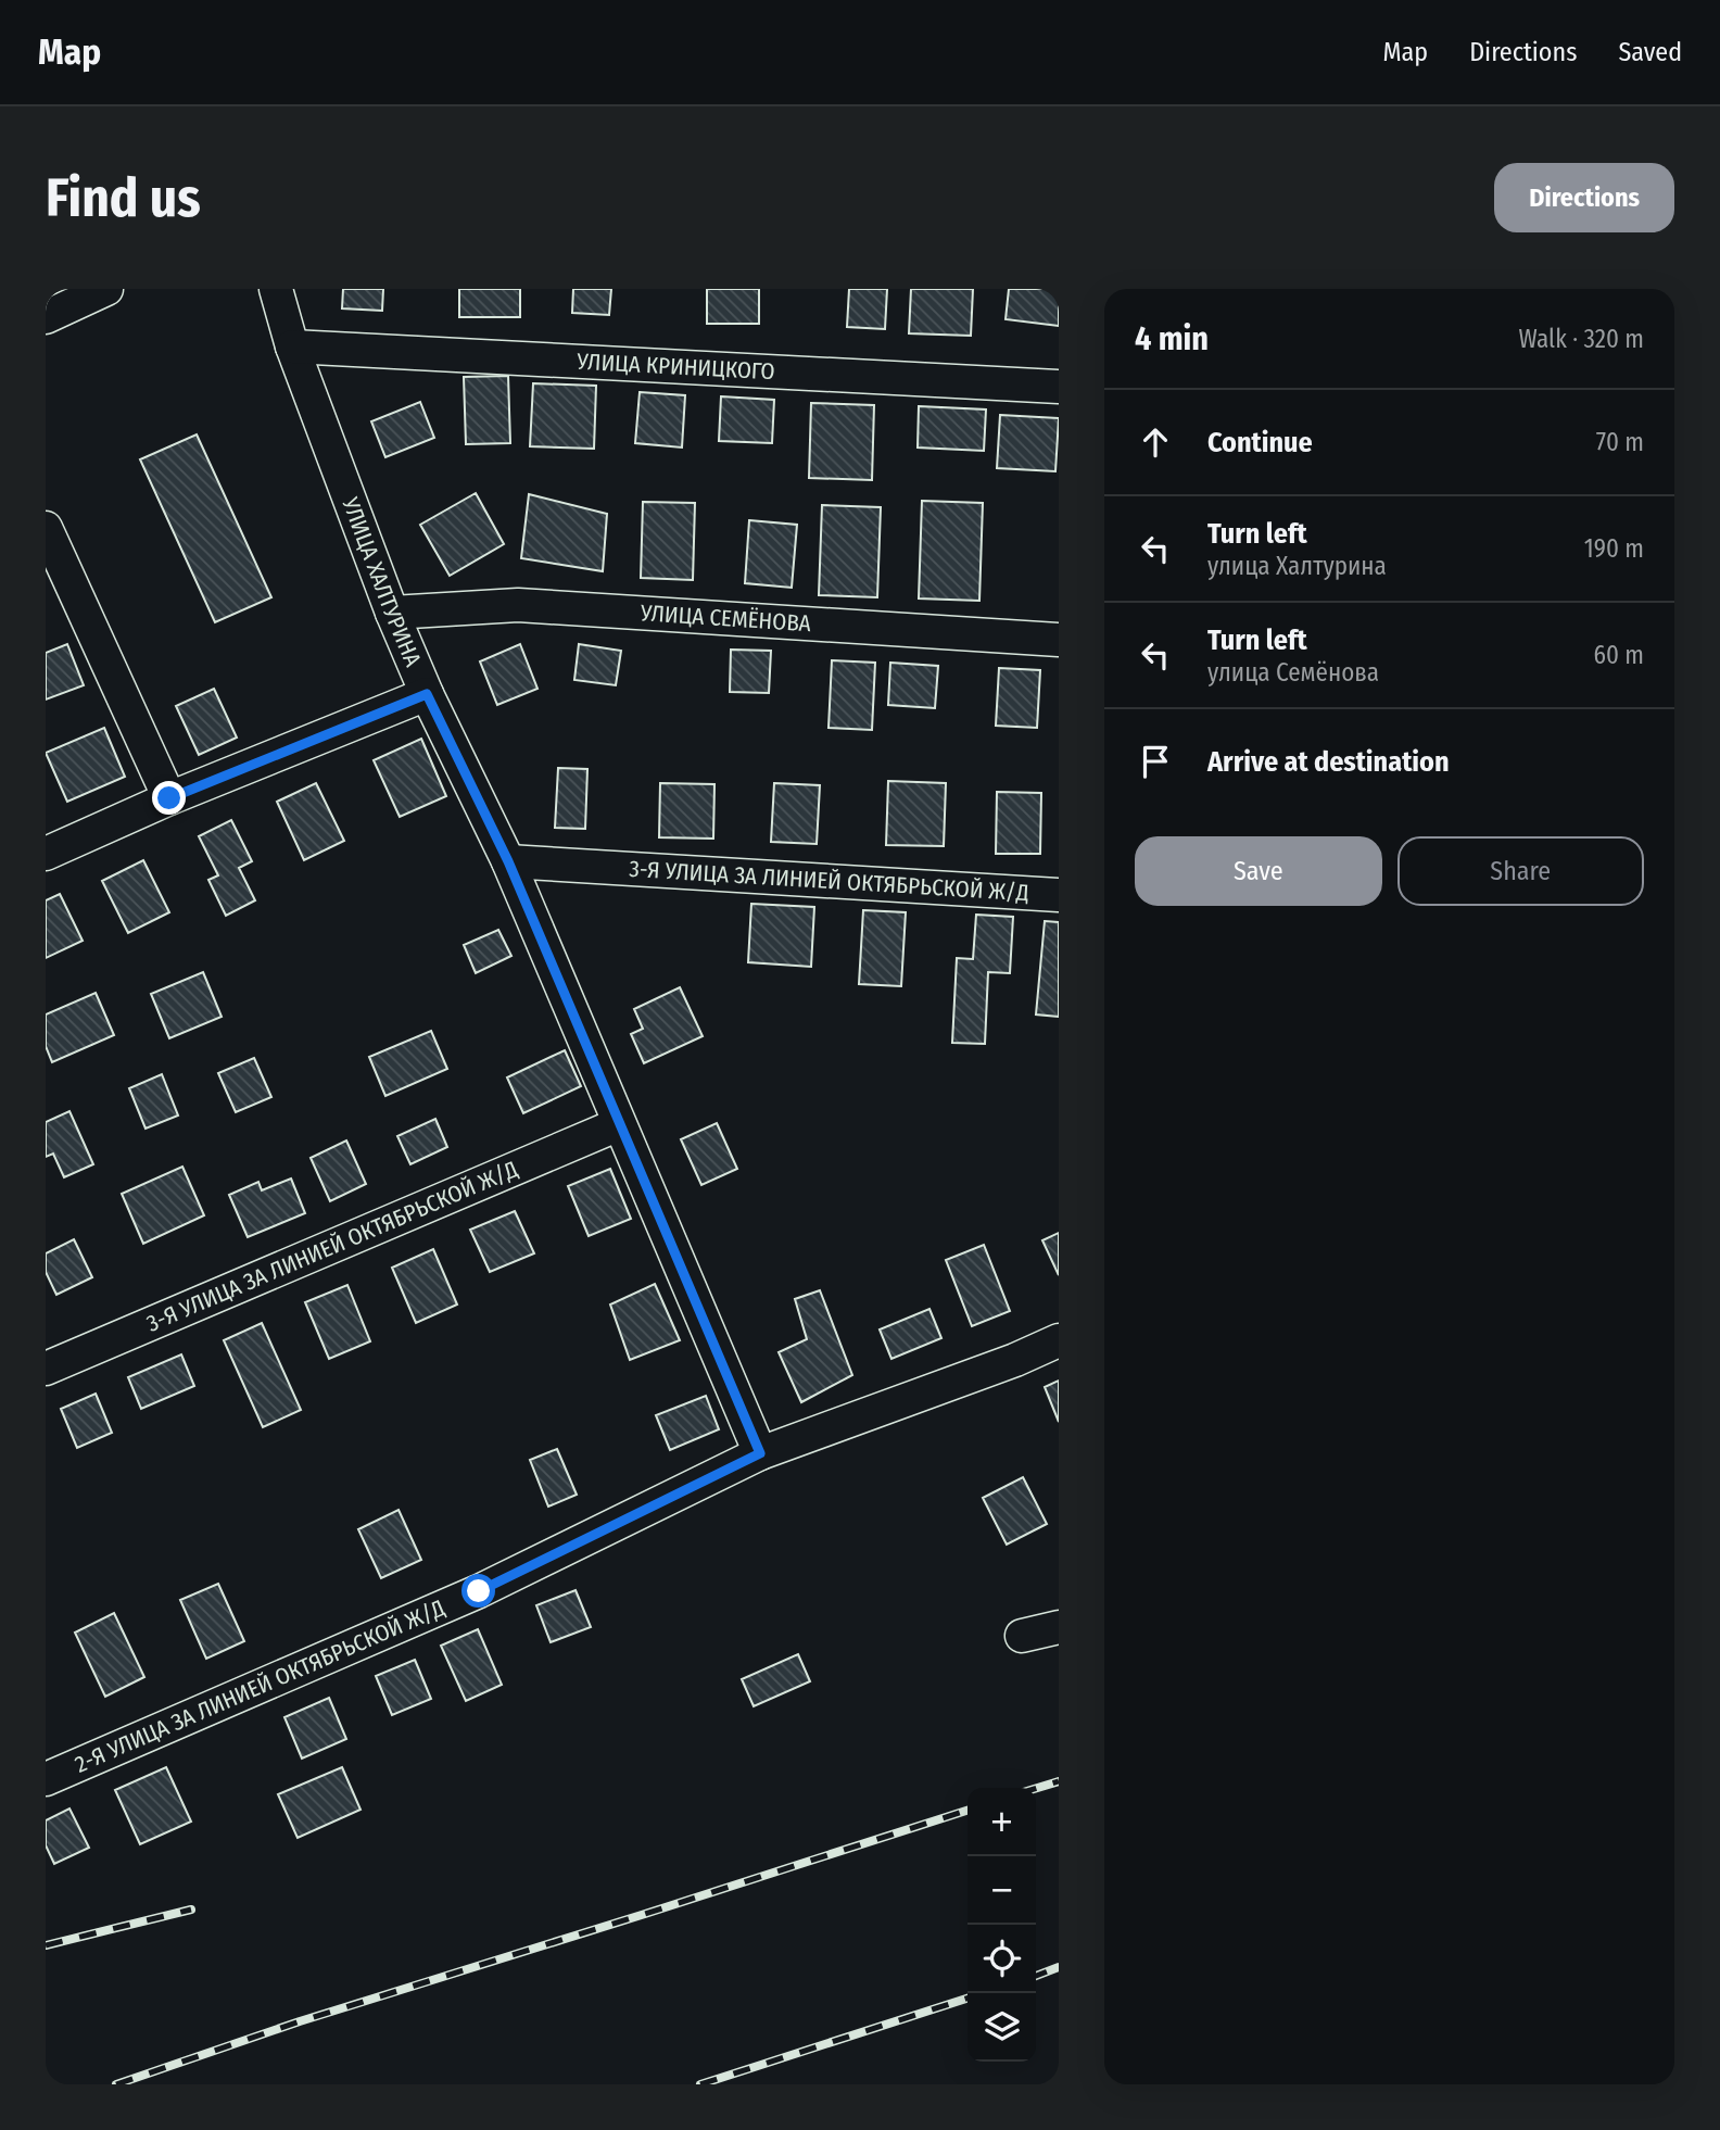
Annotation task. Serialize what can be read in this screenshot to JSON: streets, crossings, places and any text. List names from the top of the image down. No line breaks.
{"streets":{"street":["УЛИЦА КРИНИЦКОГО","УЛИЦА ХАЛТУРИНА","УЛИЦА СЕМЁНОВА","3-Я УЛИЦА ЗА ЛИНИЕЙ ОКТЯБРЬСКОЙ Ж/Д","2-Я УЛИЦА ЗА ЛИНИЕЙ ОКТЯБРЬСКОЙ Ж/Д"]},"crossings":[["УЛИЦА КРИНИЦКОГО","УЛИЦА ХАЛТУРИНА"],["УЛИЦА ХАЛТУРИНА","УЛИЦА СЕМЁНОВА"],["УЛИЦА ХАЛТУРИНА","3-Я УЛИЦА ЗА ЛИНИЕЙ ОКТЯБРЬСКОЙ Ж/Д"],["УЛИЦА ХАЛТУРИНА","2-Я УЛИЦА ЗА ЛИНИЕЙ ОКТЯБРЬСКОЙ Ж/Д"]],"page":{"header":"Map","nav":["Map","Directions","Saved"],"buttons":["Directions",["Save","Share"]],"title":"Find us","heading":["4 min","Walk · 320 m"],"list":[["Continue","70 m"],["Turn left","улица Халтурина","190 m"],["Turn left","улица Семёнова","60 m"],"Arrive at destination"],"map_buttons":["+","−"]}}
